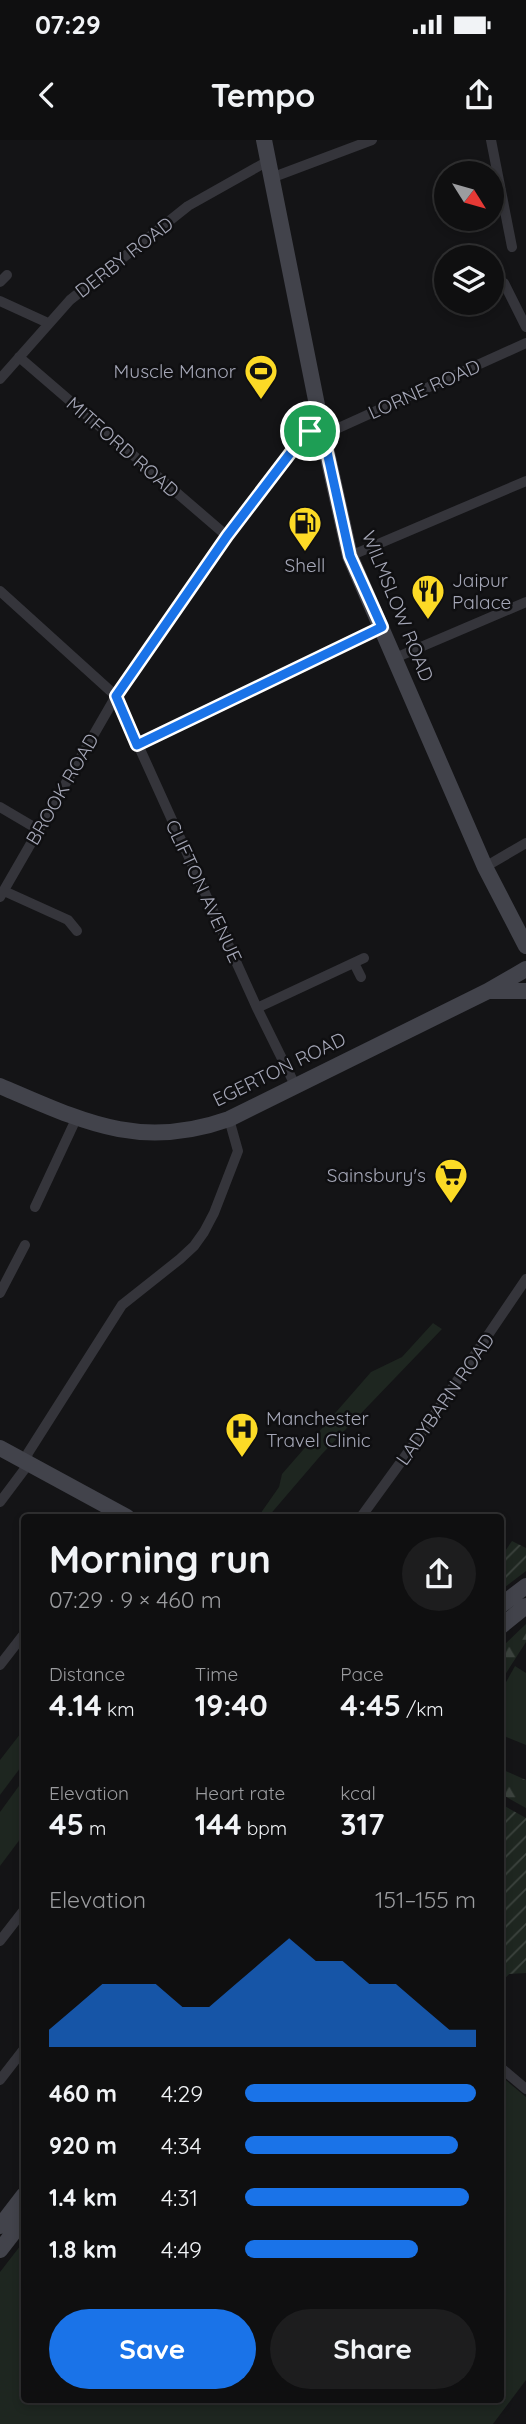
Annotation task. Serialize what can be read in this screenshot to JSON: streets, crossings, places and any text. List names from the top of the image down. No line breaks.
{"streets":{"main road":["WILMSLOW ROAD","EGERTON ROAD"],"street":["DERBY ROAD","LORNE ROAD","MITFORD ROAD","BROOK ROAD","CLIFTON AVENUE","LADYBARN ROAD"]},"crossings":[["DERBY ROAD","MITFORD ROAD"],["DERBY ROAD","WILMSLOW ROAD"],["LORNE ROAD","WILMSLOW ROAD"],["LORNE ROAD","BROOK ROAD"],["MITFORD ROAD","BROOK ROAD"],["WILMSLOW ROAD","BROOK ROAD"],["BROOK ROAD","CLIFTON AVENUE"],["CLIFTON AVENUE","EGERTON ROAD"]],"places":{"sports":["Muscle Manor"],"fuel station":["Shell"],"restaurant":["Jaipur Palace"],"supermarket":["Sainsbury's"],"hospital":["Manchester Travel Clinic"]},"north":"bottom right","page":{"status":"07:29","header":"Tempo","heading":["Morning run","07:29 · 9 × 460 m"],"stats":[["Distance","4.14 km"],["Time","19:40"],["Pace","4:45 /km"],["Elevation","45 m"],["Heart rate","144 bpm"],["kcal","317"]],"chart":["Elevation","151–155 m"],"list":[{"name":"460 m","note":"4:29"},{"name":"920 m","note":"4:34"},{"name":"1.4 km","note":"4:31"},{"name":"1.8 km","note":"4:49"}],"buttons":["Save","Share"]}}
